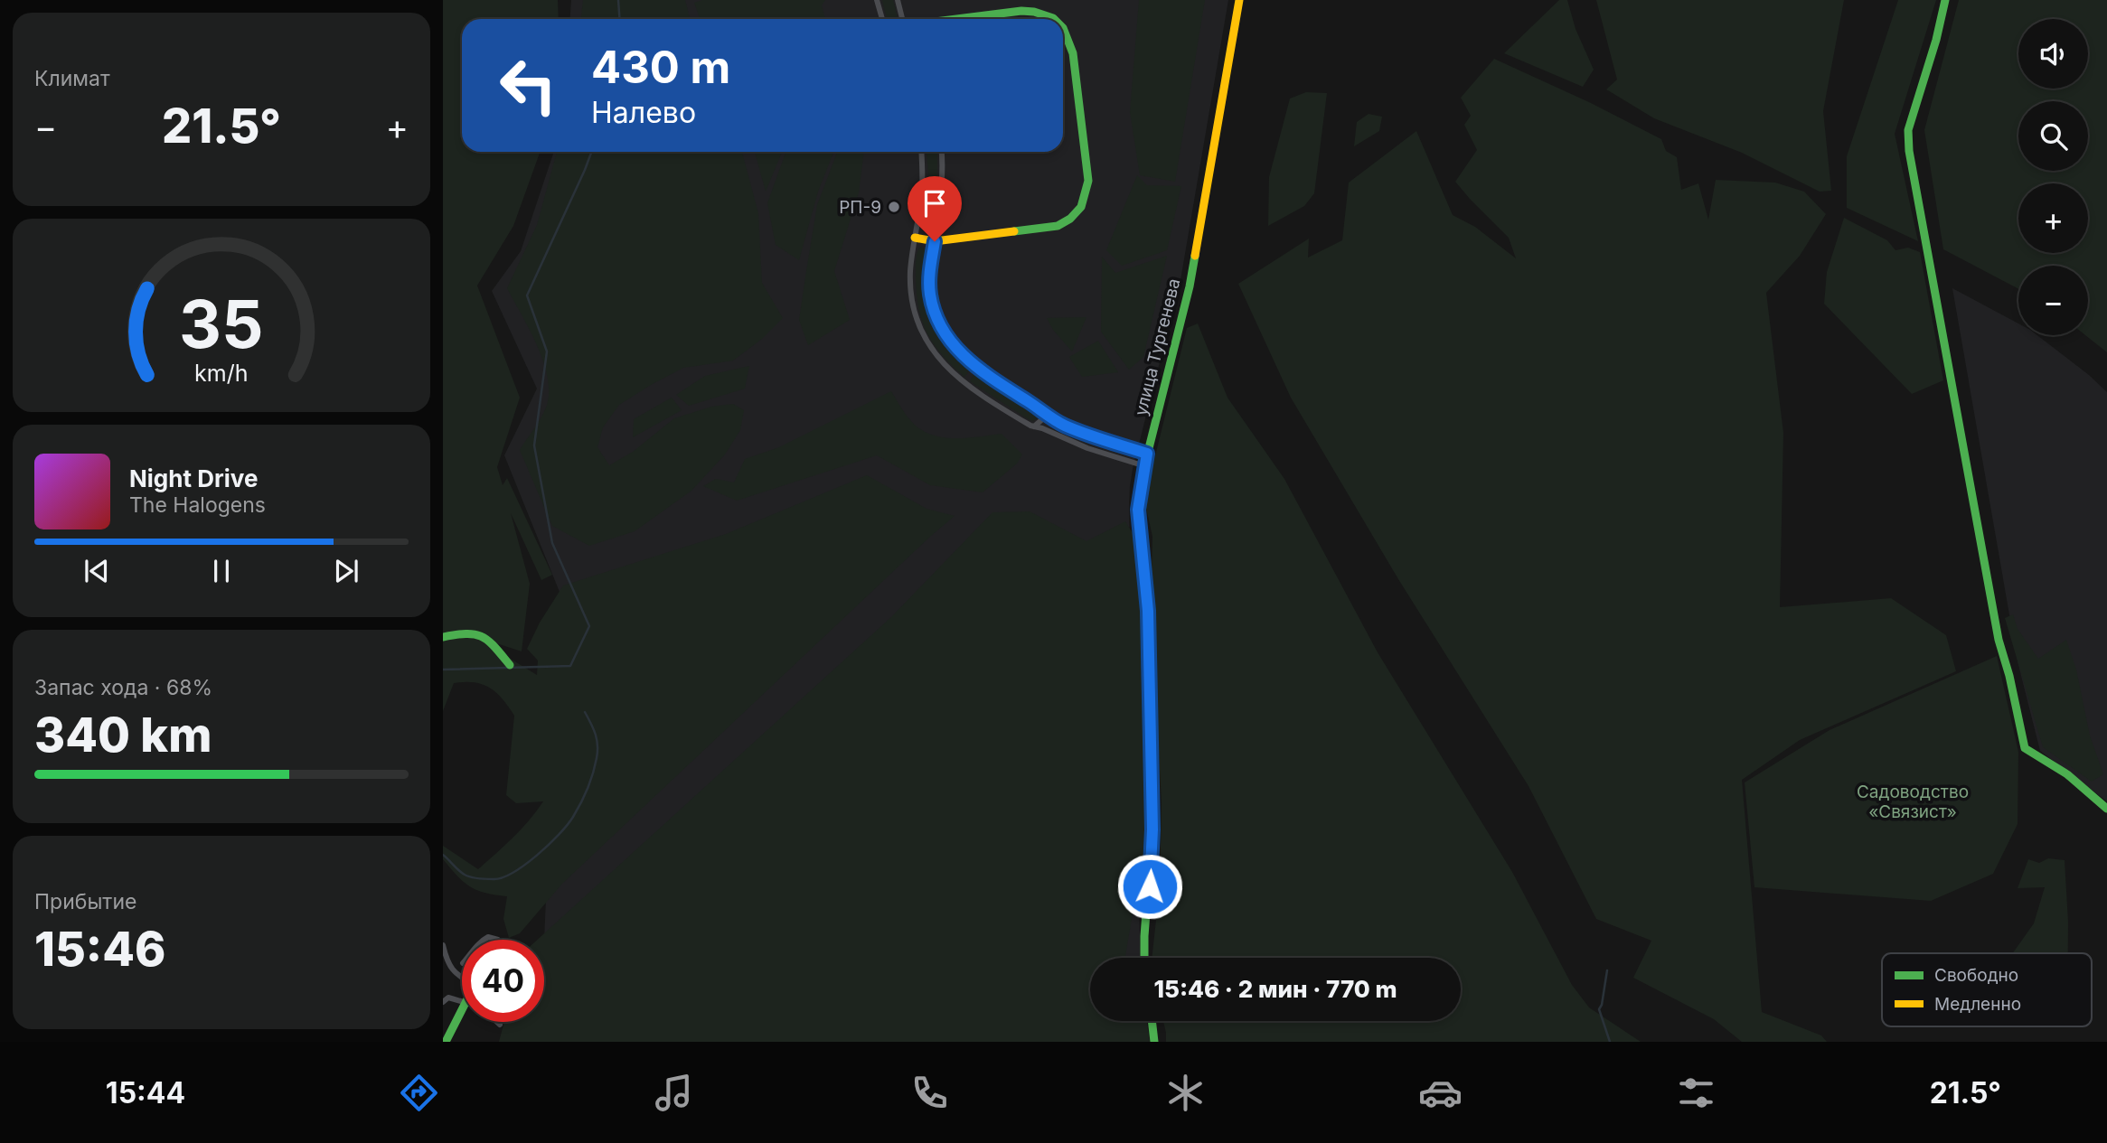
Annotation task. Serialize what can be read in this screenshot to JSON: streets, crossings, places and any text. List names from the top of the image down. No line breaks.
{"streets":{"street":["улица Тургенева"]},"parks":["Садоводство «Связист»"],"places":["РП-9"],"legend":["Свободно","Медленно"],"page":{"tile":["Климат",["Запас хода · 68%","340 km"],["Прибытие","15:46"]],"map_buttons":["+","−"],"turn":["430 m","Налево"],"heat":["−","21.5°","+"],"song":["Night Drive","The Halogens"],"limit":"40","trip":"15:46 · 2 мин · 770 m","tabs":["15:44","21.5°"],"gauge":["35","km/h"]}}
